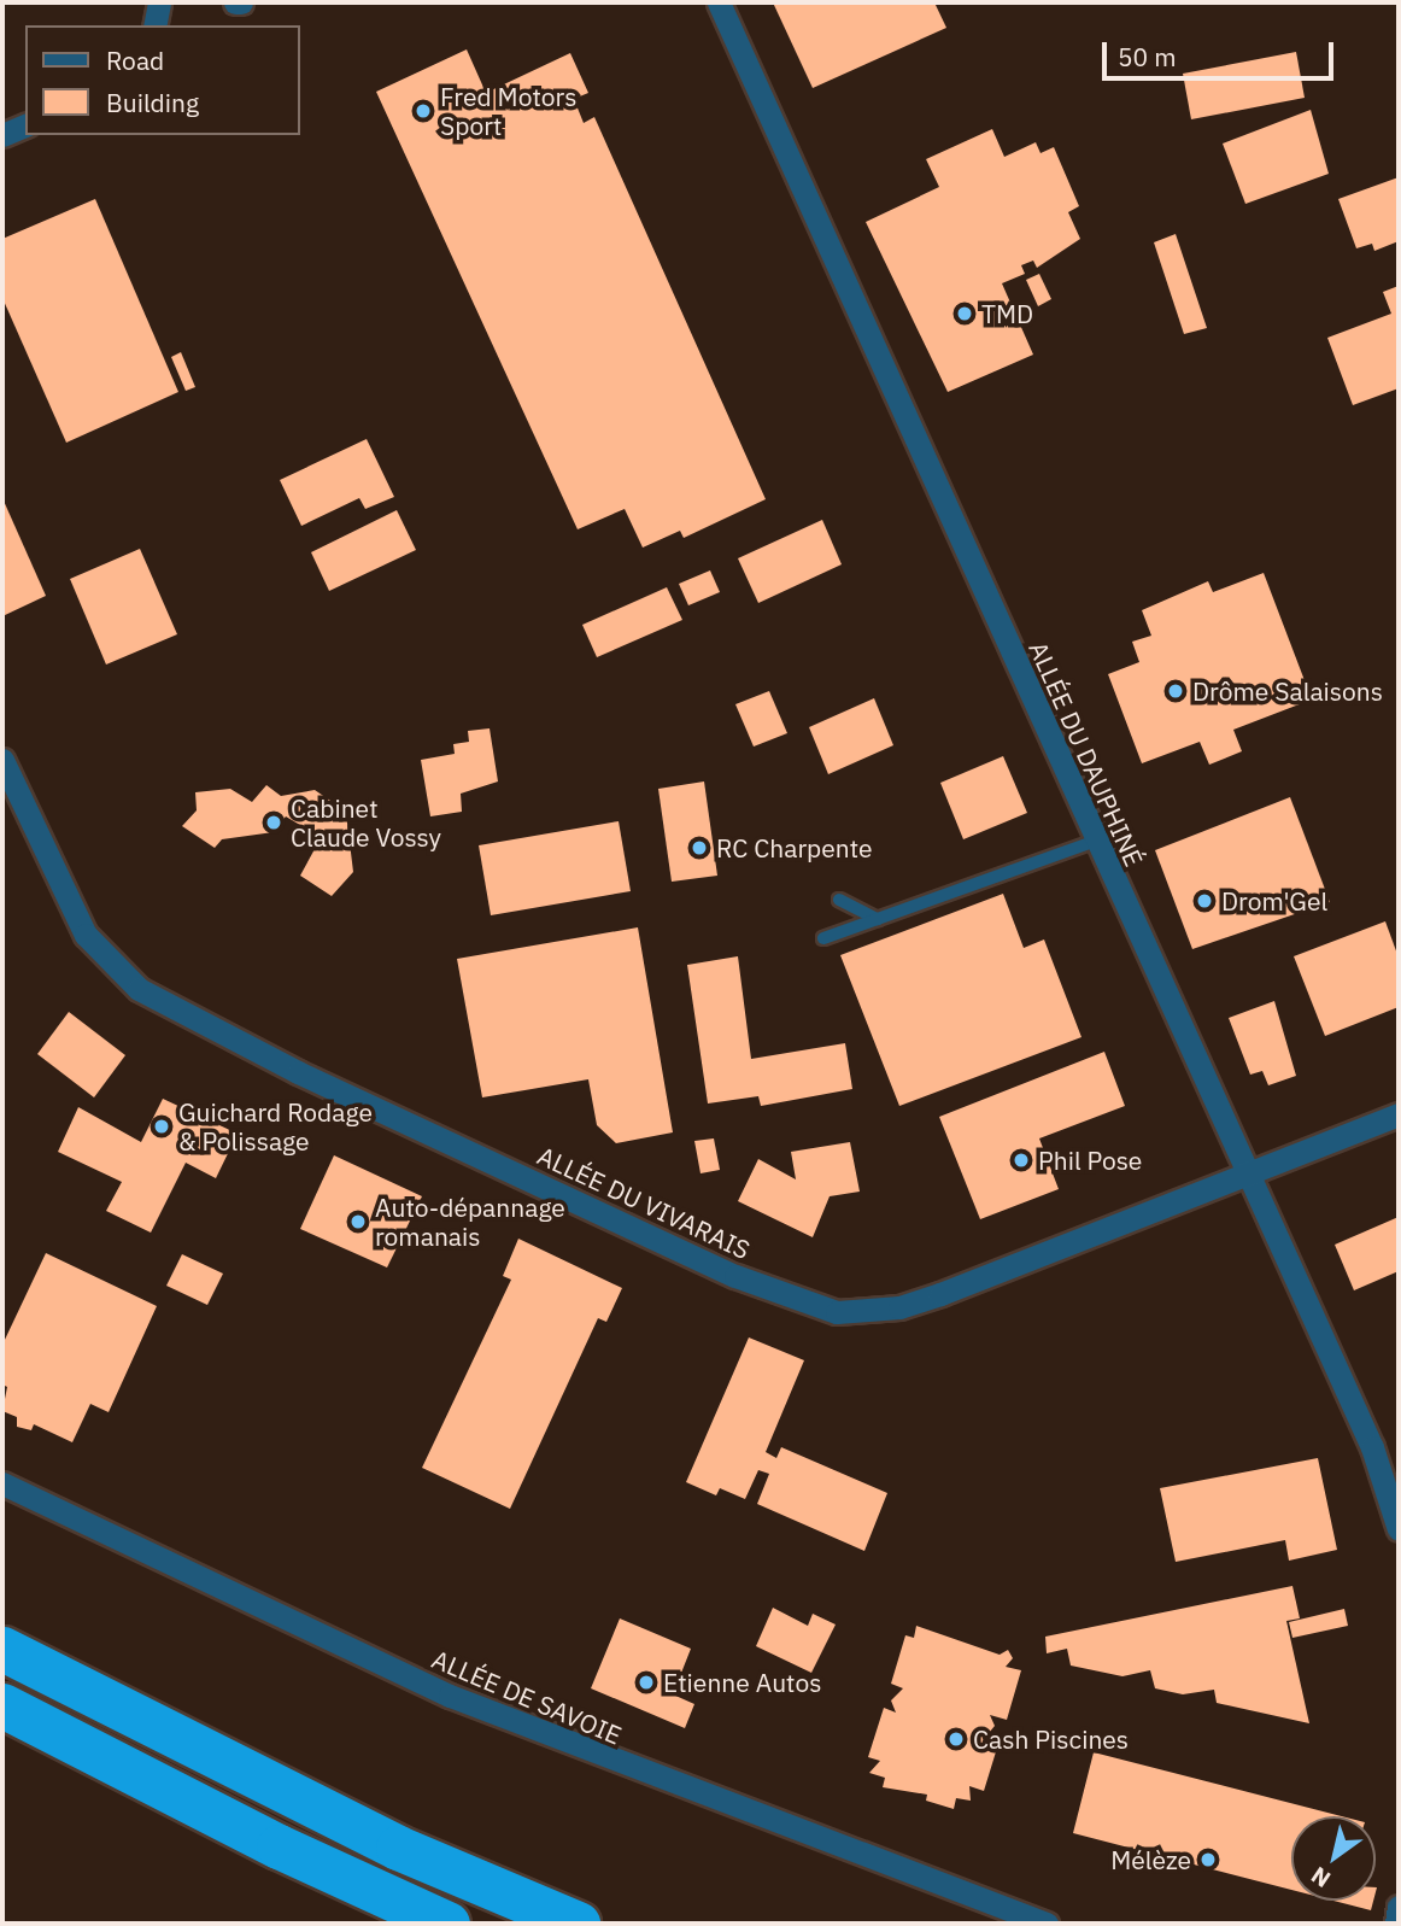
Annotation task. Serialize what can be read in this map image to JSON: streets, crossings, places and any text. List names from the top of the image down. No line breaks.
{"streets":{"street":["ALLÉE DU DAUPHINÉ","ALLÉE DU VIVARAIS","ALLÉE DE SAVOIE"]},"crossings":[["ALLÉE DU DAUPHINÉ","ALLÉE DU VIVARAIS"]],"places":["Fred Motors Sport","TMD","Drôme Salaisons","Cabinet Claude Vossy","RC Charpente","Drom'Gel","Guichard Rodage & Polissage","Phil Pose","Auto-dépannage romanais","Etienne Autos","Cash Piscines","Mélèze"],"legend":["Road","Building"],"scale_bar":"50 m","north":"bottom left"}
